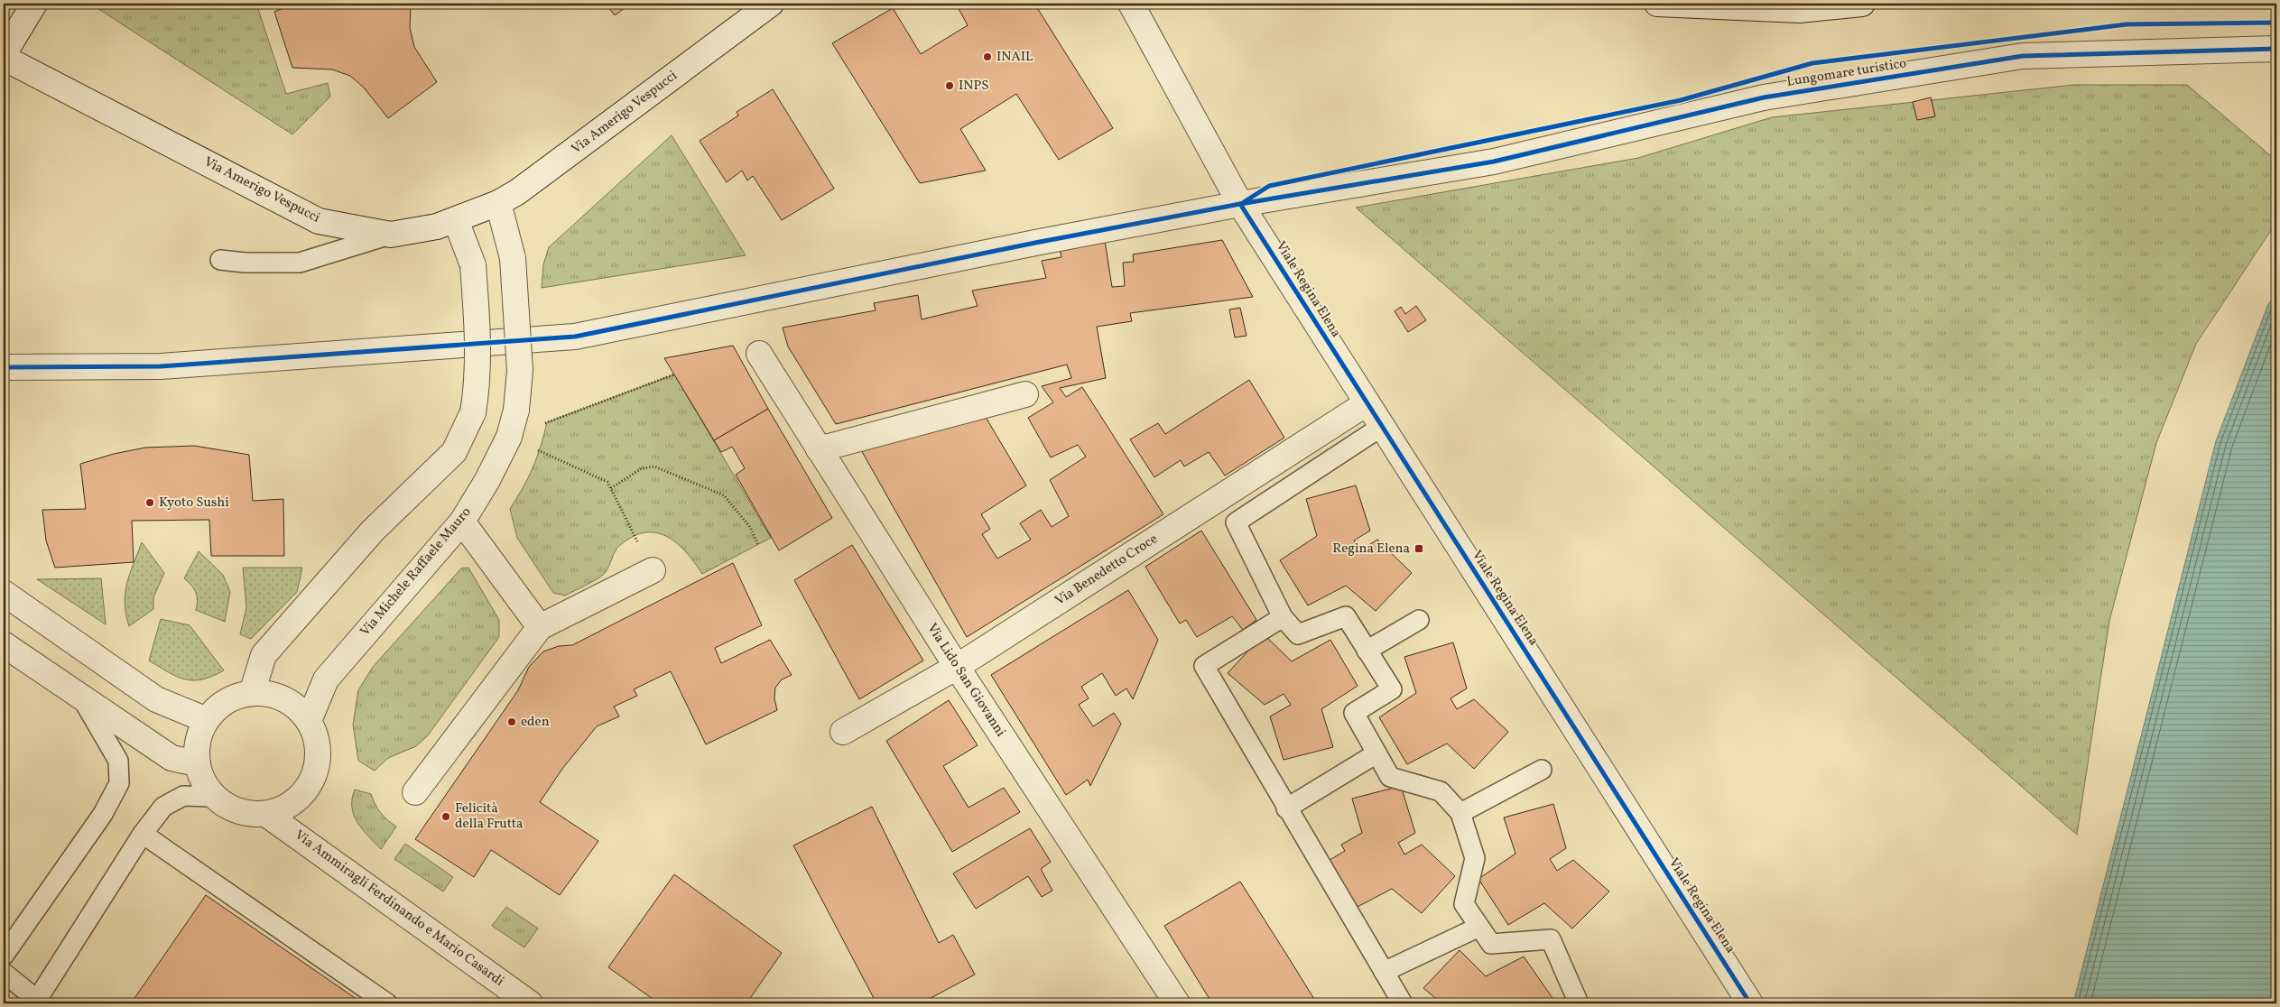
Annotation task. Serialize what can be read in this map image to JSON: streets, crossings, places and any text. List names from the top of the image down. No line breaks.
{"streets":{"street":["Lungomare turistico","Via Amerigo Vespucci","Viale Regina Elena","Via Benedetto Croce","Via Michele Raffaele Mauro","Via Lido San Giovanni","Via Ammiragli Ferdinando e Mario Casardi"]},"crossings":[["Lungomare turistico","Viale Regina Elena"],["Via Amerigo Vespucci","Via Michele Raffaele Mauro"],["Viale Regina Elena","Via Benedetto Croce"],["Via Benedetto Croce","Via Lido San Giovanni"],["Via Michele Raffaele Mauro","Via Ammiragli Ferdinando e Mario Casardi"]],"places":{"other":["INAIL","INPS","Kyoto Sushi","eden","Felicità della Frutta"],"transit":["Regina Elena"]}}
